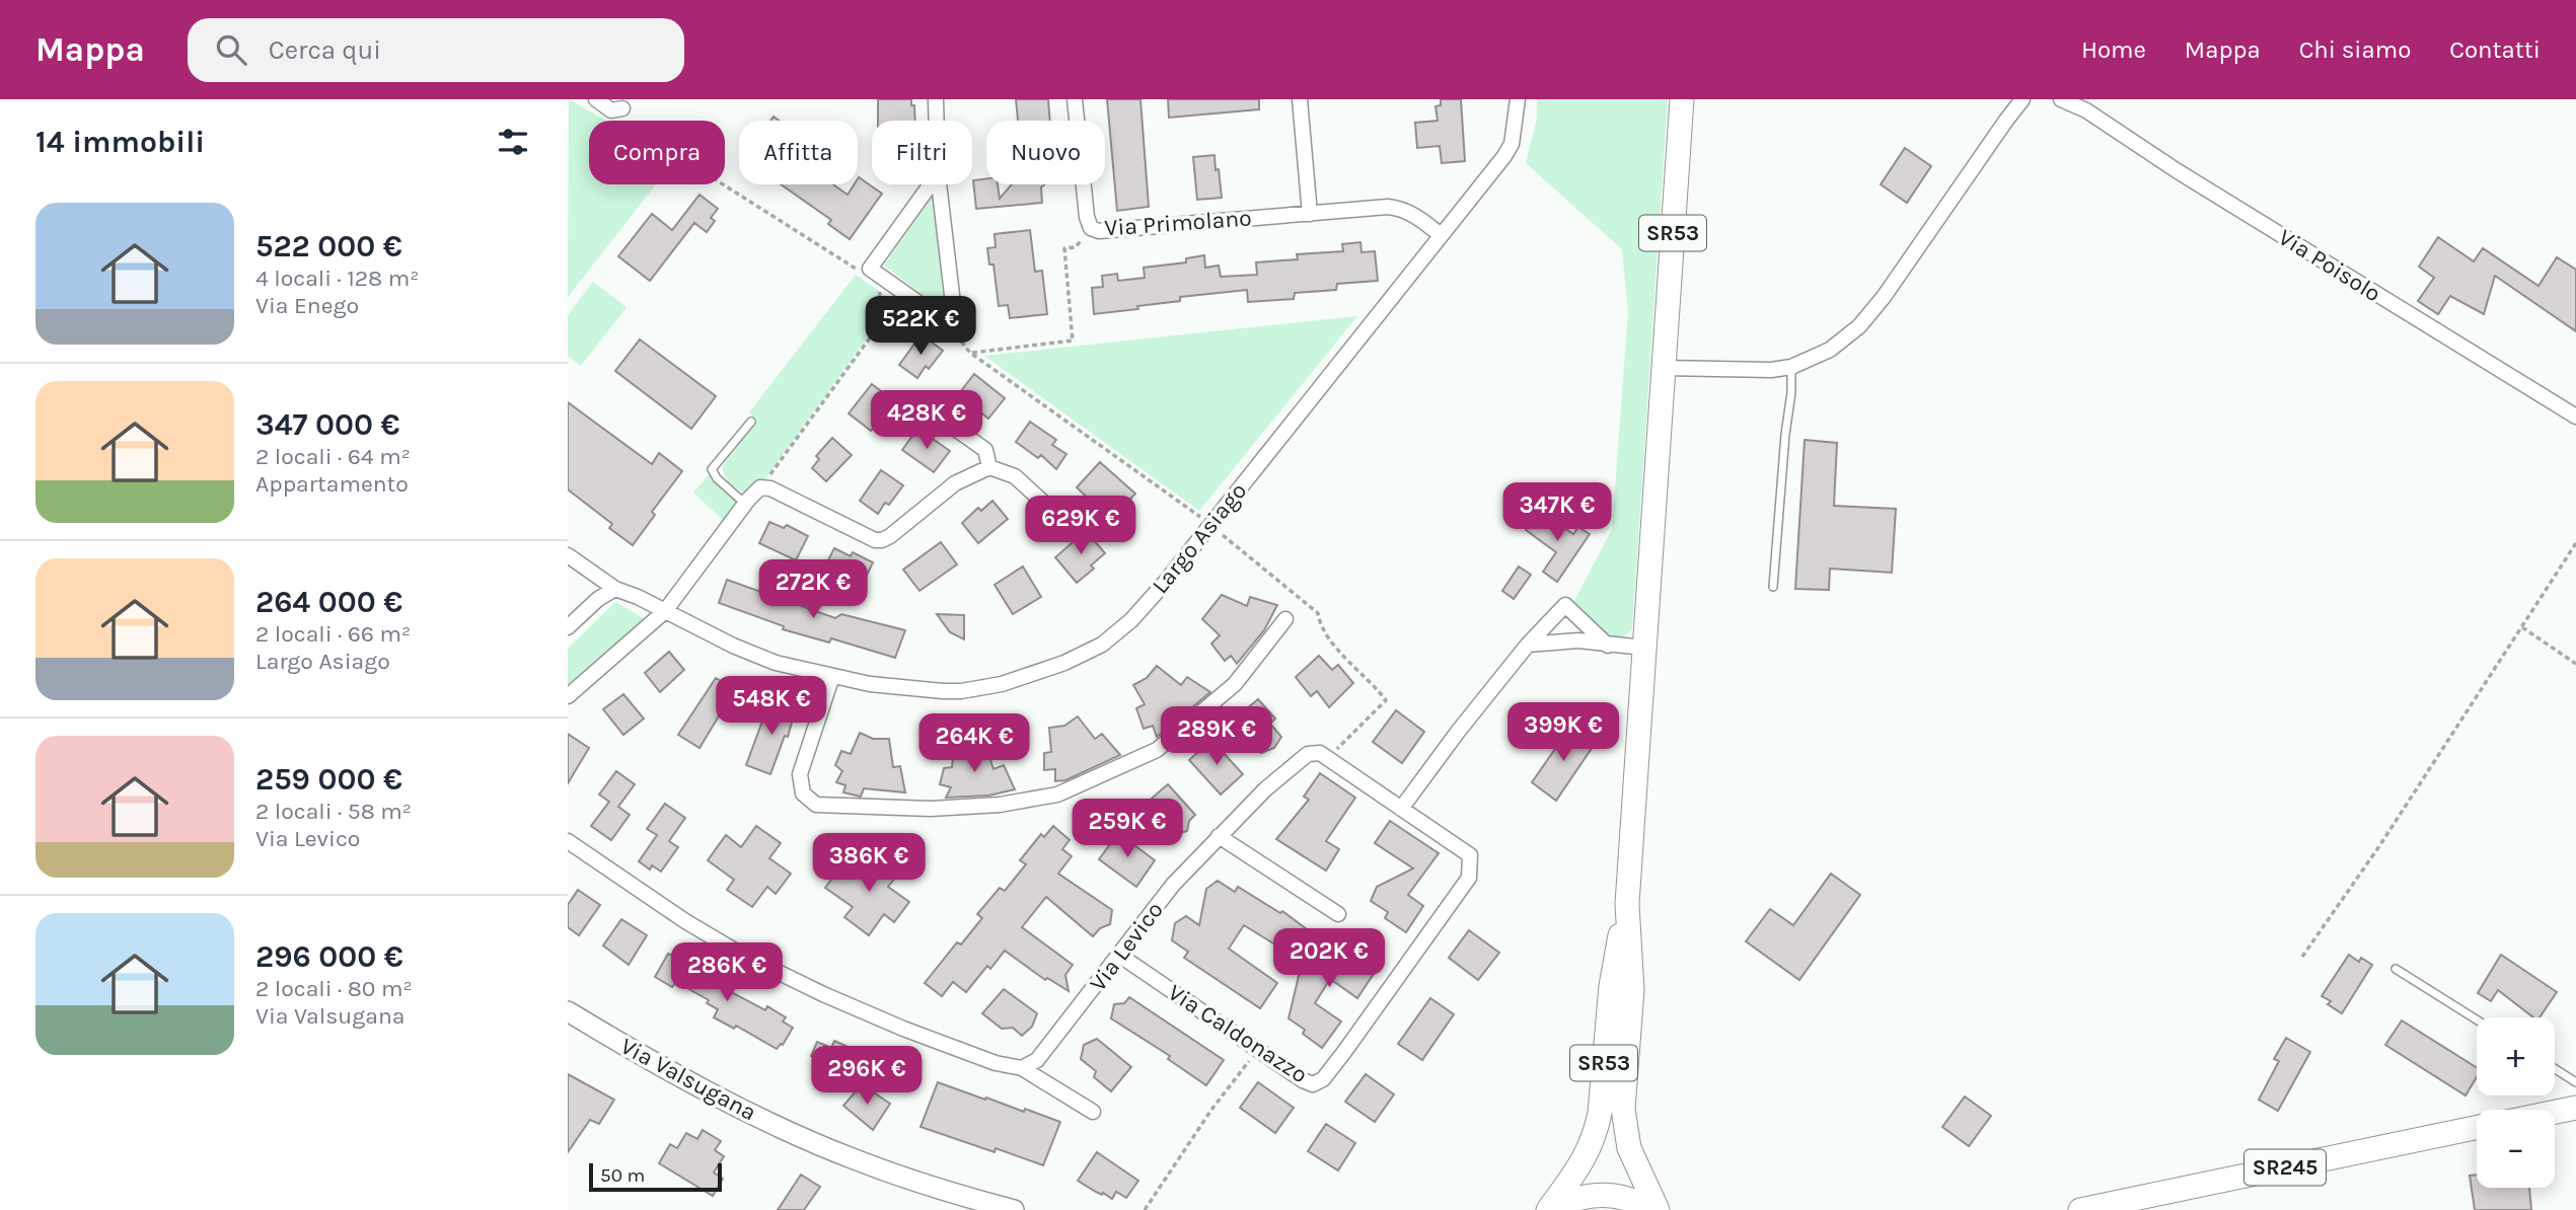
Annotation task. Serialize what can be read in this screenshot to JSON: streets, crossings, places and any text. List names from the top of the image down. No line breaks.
{"streets":{"main road":["SR53","Via Valsugana","SR245"],"street":["Via Primolano","Via Poisolo","Largo Asiago","Via Levico","Via Caldonazzo"]},"crossings":[["Via Primolano","Largo Asiago"],["Via Levico","Via Caldonazzo"]],"scale_bar":"50 m","page":{"header":"Mappa","search":"Cerca qui","nav":["Home","Mappa","Chi siamo","Contatti"],"heading":"14 immobili","chip":["Compra","Affitta","Filtri","Nuovo"],"list":[{"name":"522 000 €","note":"4 locali · 128 m² · Via Enego"},{"name":"347 000 €","note":"2 locali · 64 m² · Appartamento"},{"name":"264 000 €","note":"2 locali · 66 m² · Largo Asiago"},{"name":"259 000 €","note":"2 locali · 58 m² · Via Levico"},{"name":"296 000 €","note":"2 locali · 80 m² · Via Valsugana"}],"price":["522K €","428K €","347K €","629K €","272K €","548K €","399K €","289K €","264K €","259K €","386K €","202K €","286K €","296K €"],"map_buttons":["+","−"],"scale":"50 m"}}
